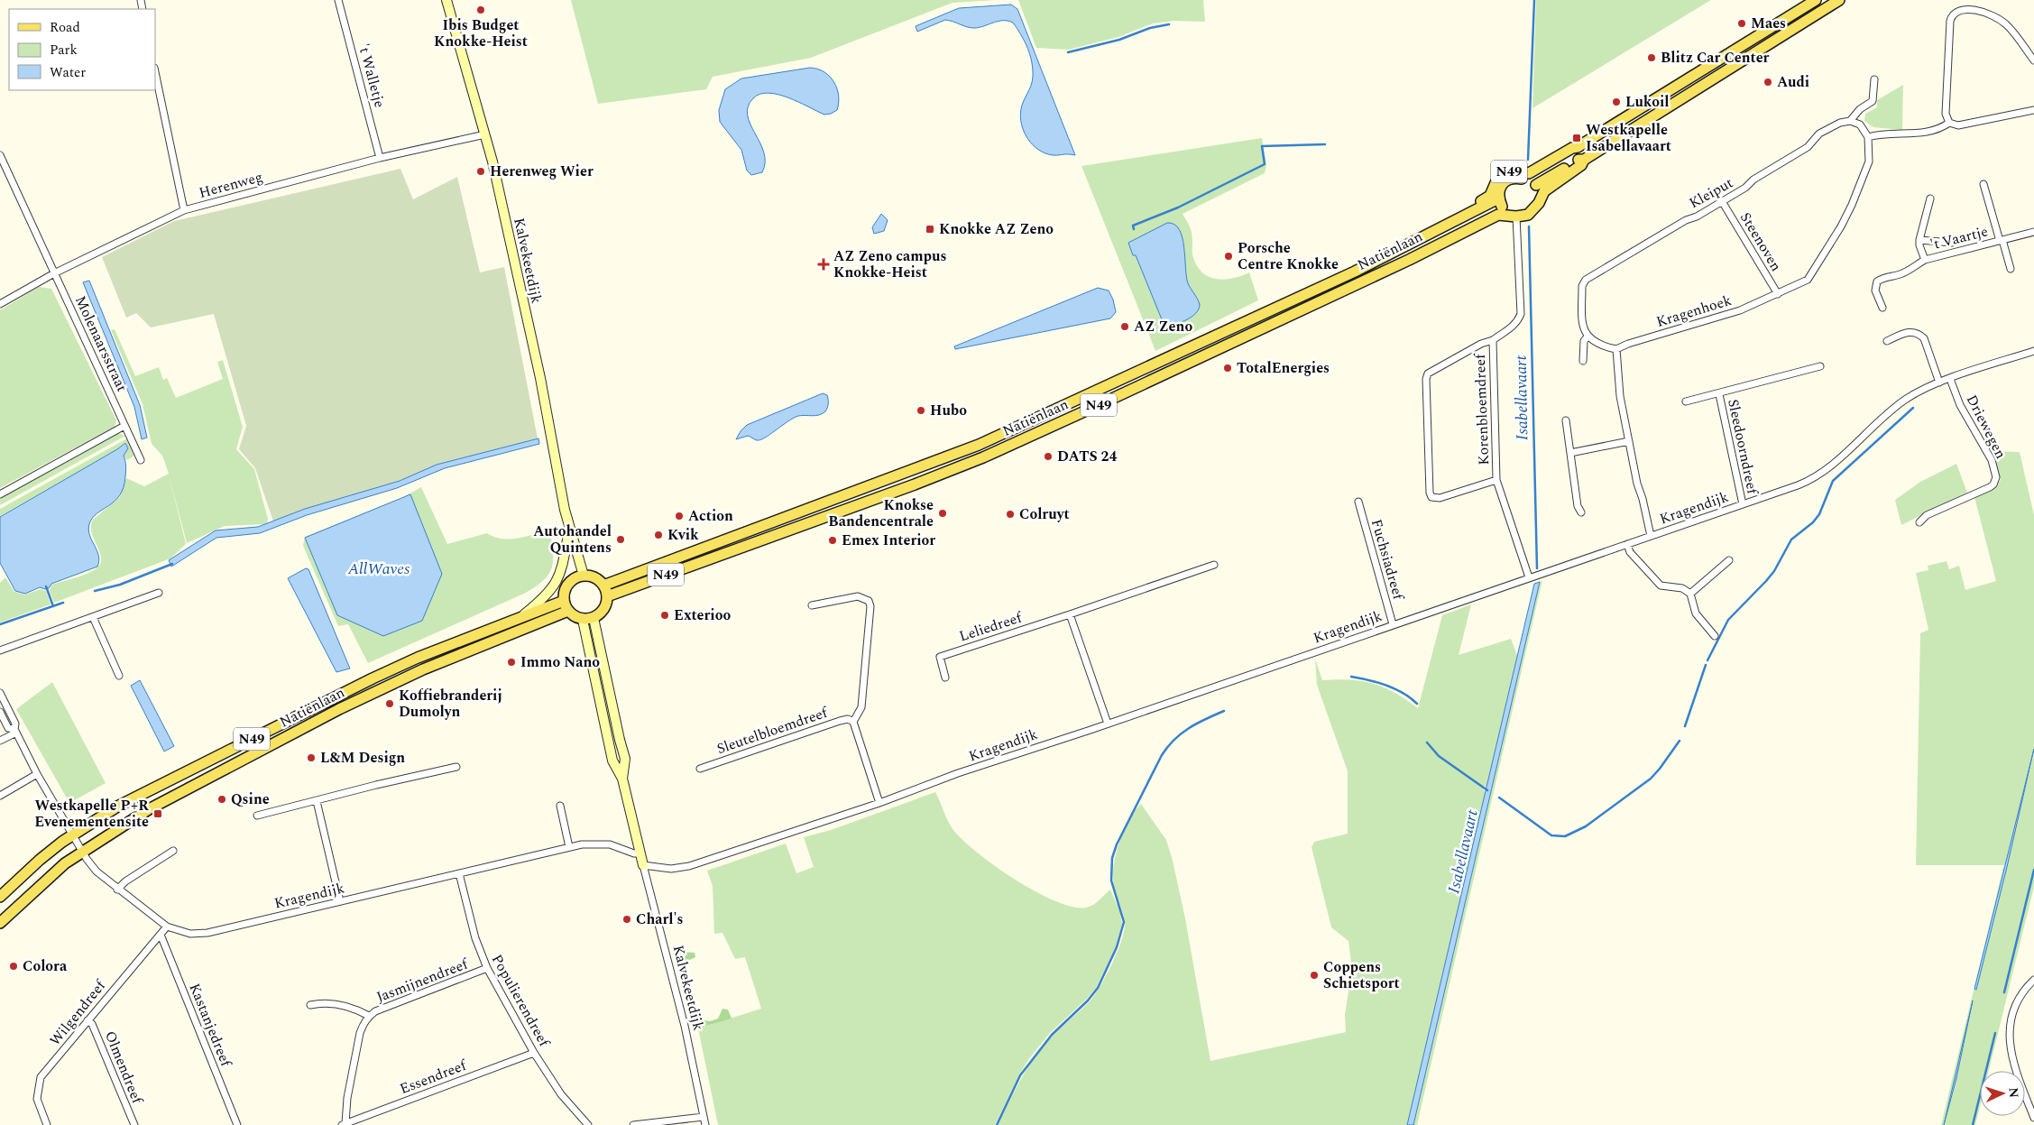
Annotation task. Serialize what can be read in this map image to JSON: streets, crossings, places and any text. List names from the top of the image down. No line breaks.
{"streets":{"main road":["N49","Natiënlaan"],"street":["'t Walletje","Herenweg","Kleiput","'t Vaartje","Steenoven","Kalvekeetdijk","Kragenhoek","Molenaarsstraat","Korenbloemdreef","Driewegen","Sleedoorndreef","Kragendijk","Fuchsiadreef","Leliedreef","Sleutelbloemdreef","Jasmijnendreef","Populierendreef","Wilgendreef","Kastanjedreef","Olmendreef","Essendreef"]},"crossings":[["'t Walletje","Herenweg"],["N49","Natiënlaan"],["Herenweg","Kalvekeetdijk"],["Herenweg","Molenaarsstraat"],["Kleiput","Steenoven"],["Steenoven","Kragenhoek"],["Natiënlaan","Kalvekeetdijk"],["Natiënlaan","Korenbloemdreef"],["Natiënlaan","Kragendijk"],["Kalvekeetdijk","Kragendijk"],["Korenbloemdreef","Kragendijk"],["Driewegen","Kragendijk"],["Sleedoorndreef","Kragendijk"],["Kragendijk","Fuchsiadreef"],["Kragendijk","Populierendreef"],["Kragendijk","Wilgendreef"],["Jasmijnendreef","Populierendreef"],["Jasmijnendreef","Essendreef"],["Populierendreef","Essendreef"],["Wilgendreef","Kastanjedreef"],["Wilgendreef","Olmendreef"]],"water":["Isabellavaart","AllWaves"],"places":{"other":["Ibis Budget Knokke-Heist","Maes","Blitz Car Center","Audi","Lukoil","Herenweg Wier","Porsche Centre Knokke","AZ Zeno","TotalEnergies","Hubo","DATS 24","Knokse Bandencentrale","Colruyt","Action","Kvik","Autohandel Quintens","Emex Interior","Exterioo","Immo Nano","Koffiebranderij Dumolyn","L&M Design","Qsine","Charl's","Colora","Coppens Schietsport"],"transit":["Westkapelle Isabellavaart","Knokke AZ Zeno","Westkapelle P+R Evenementensite"],"health":["AZ Zeno campus Knokke-Heist"]},"legend":["Road","Park","Water"],"north":"right"}
